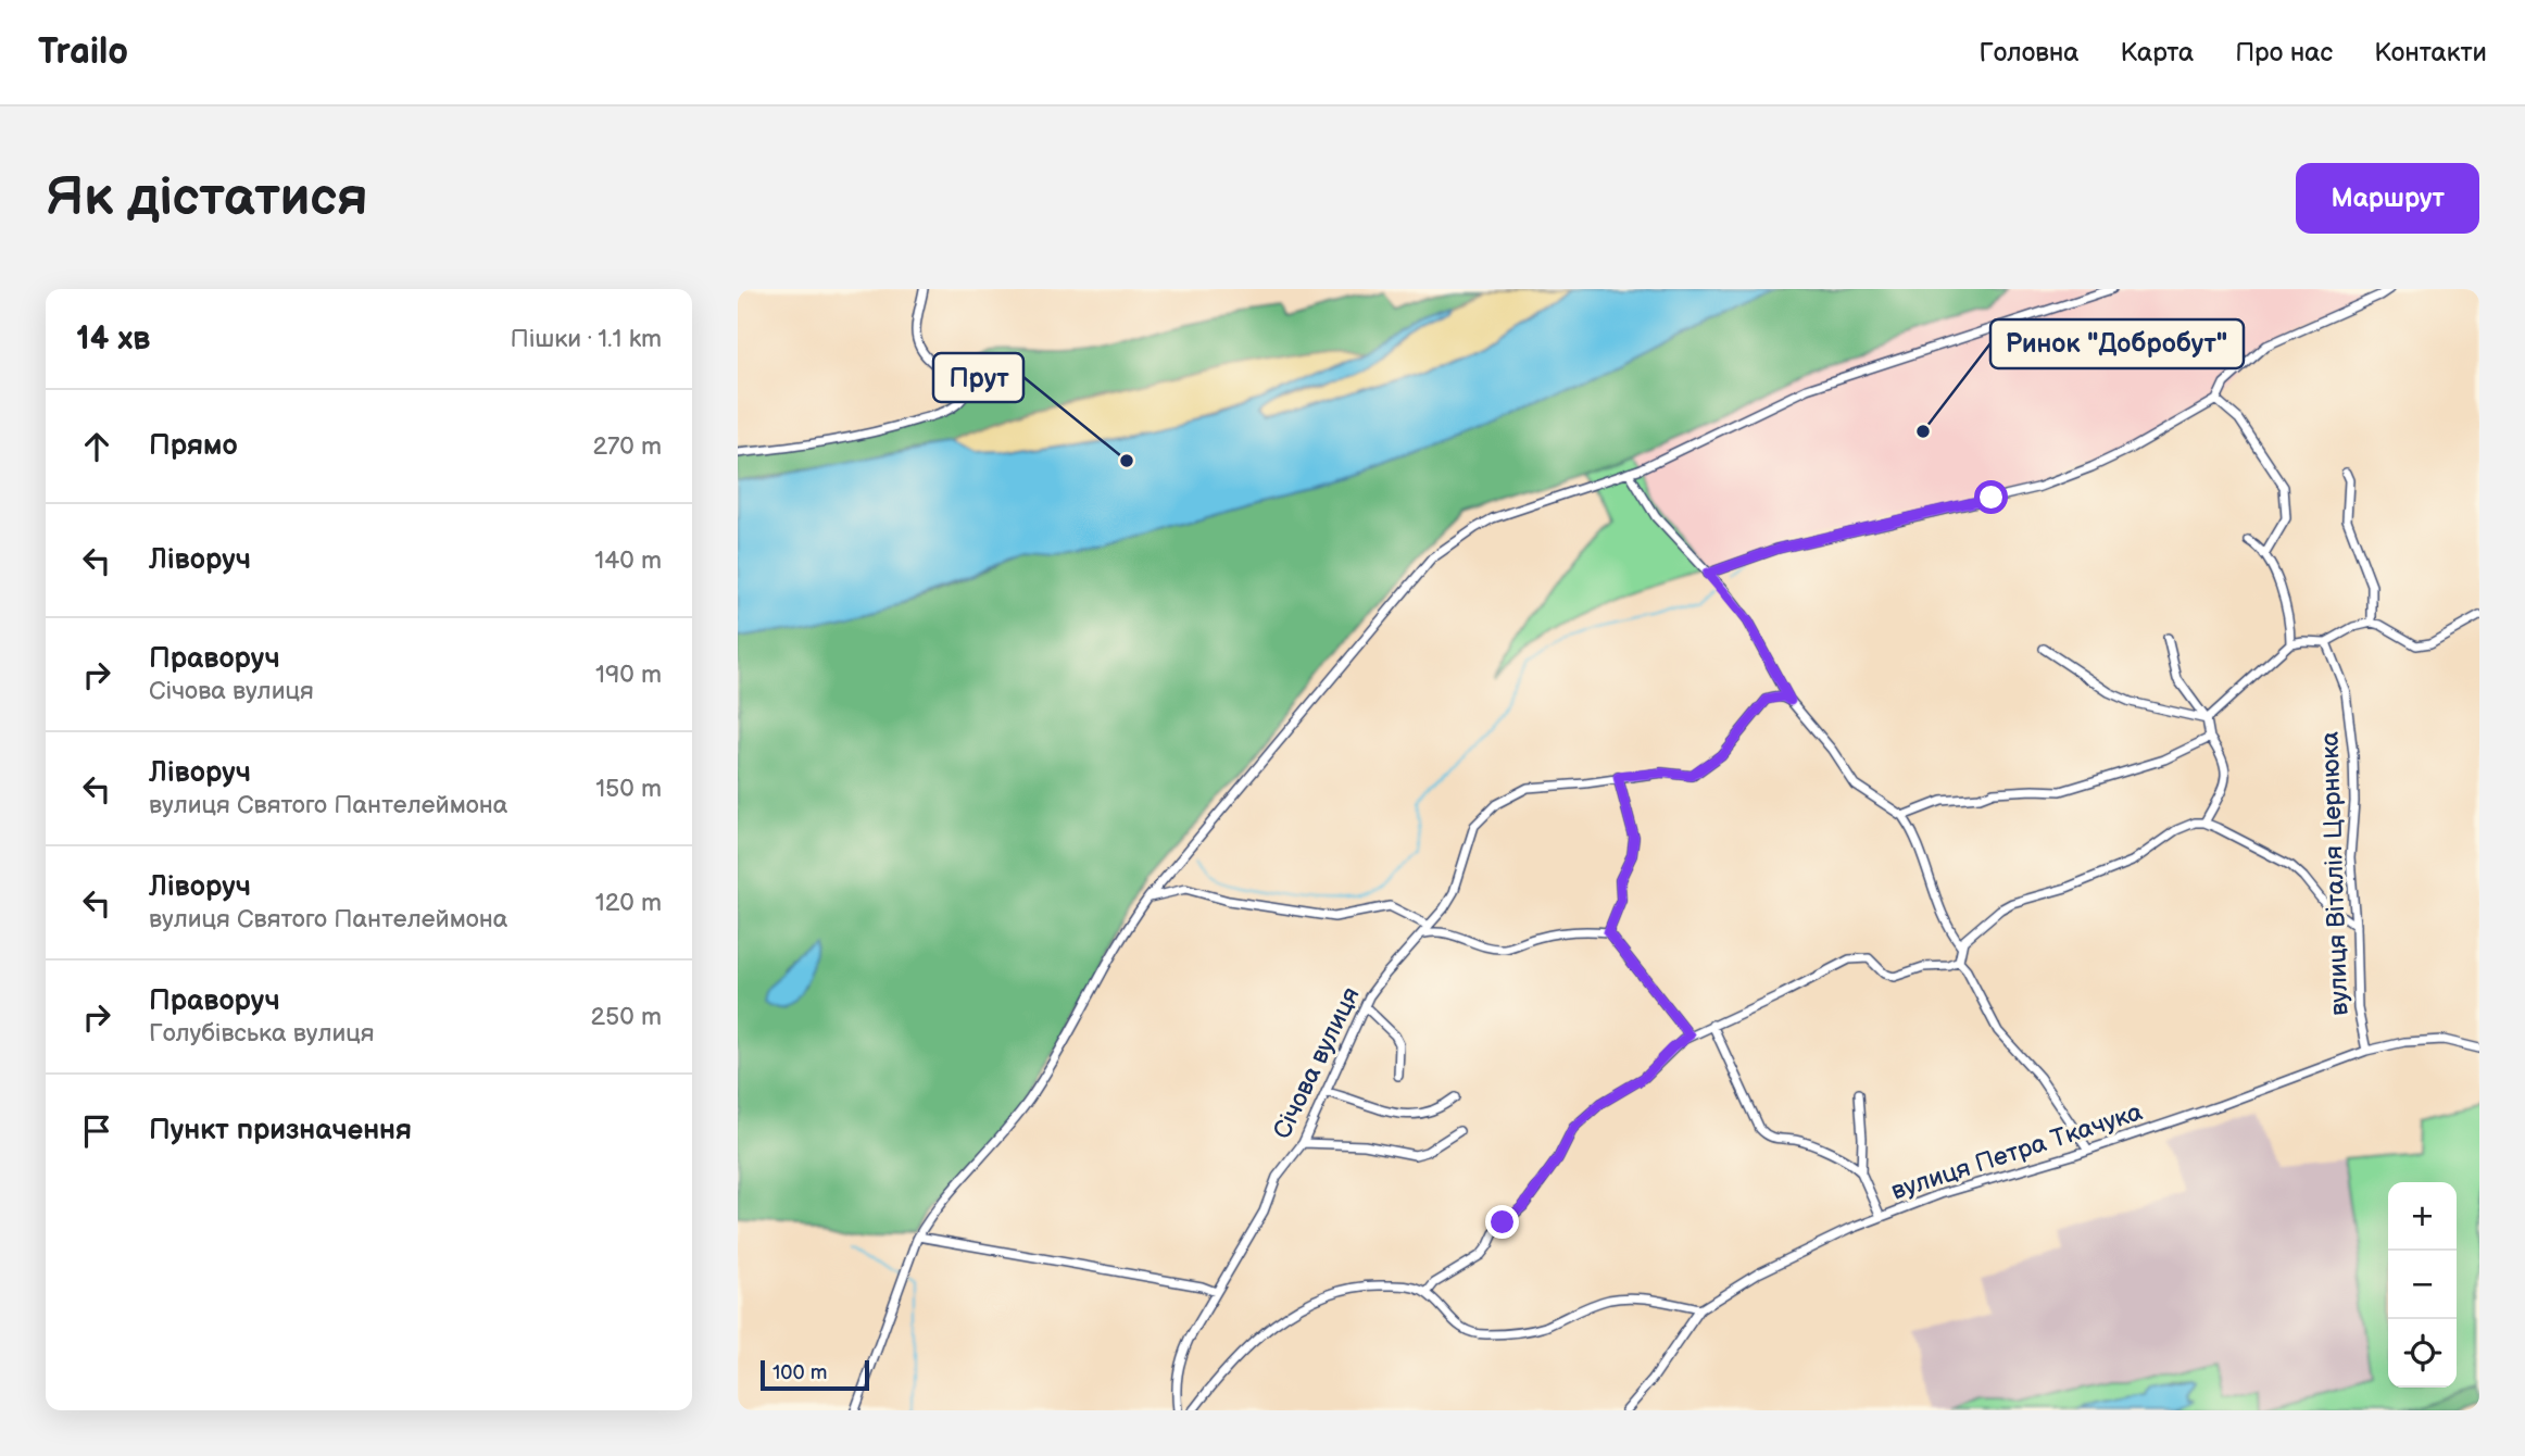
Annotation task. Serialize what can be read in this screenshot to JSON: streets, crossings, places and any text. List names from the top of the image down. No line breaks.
{"streets":{"street":["вулиця Віталія Цернюка","Січова вулиця","вулиця Петра Ткачука"]},"crossings":[["вулиця Віталія Цернюка","вулиця Петра Ткачука"]],"places":["Ринок \"Добробут\"","Прут"],"scale_bar":"100 m","page":{"header":"Trailo","nav":["Головна","Карта","Про нас","Контакти"],"buttons":"Маршрут","title":"Як дістатися","heading":["14 хв","Пішки · 1.1 km"],"list":[["Прямо","270 m"],["Ліворуч","140 m"],["Праворуч","Січова вулиця","190 m"],["Ліворуч","вулиця Святого Пантелеймона","150 m"],["Ліворуч","вулиця Святого Пантелеймона","120 m"],["Праворуч","Голубівська вулиця","250 m"],"Пункт призначення"],"map_buttons":["+","−"],"scale":"100 m"}}
